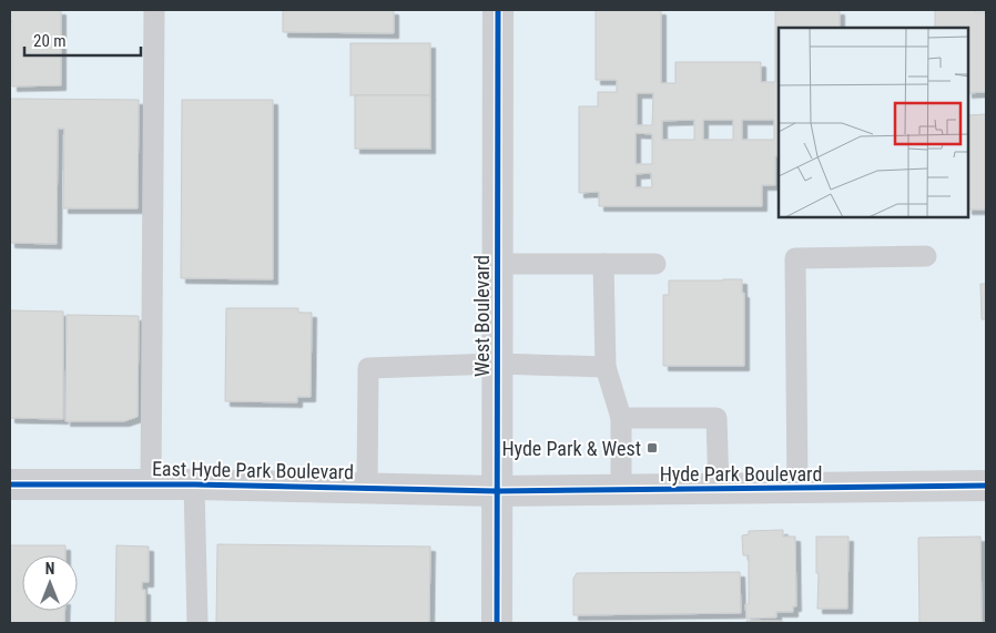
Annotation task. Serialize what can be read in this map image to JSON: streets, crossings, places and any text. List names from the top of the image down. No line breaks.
{"streets":{"street":["West Boulevard","East Hyde Park Boulevard","Hyde Park Boulevard"]},"crossings":[["West Boulevard","East Hyde Park Boulevard"],["West Boulevard","Hyde Park Boulevard"],["East Hyde Park Boulevard","Hyde Park Boulevard"]],"places":{"transit":["Hyde Park & West"]},"scale_bar":"20 m","north":"top"}
